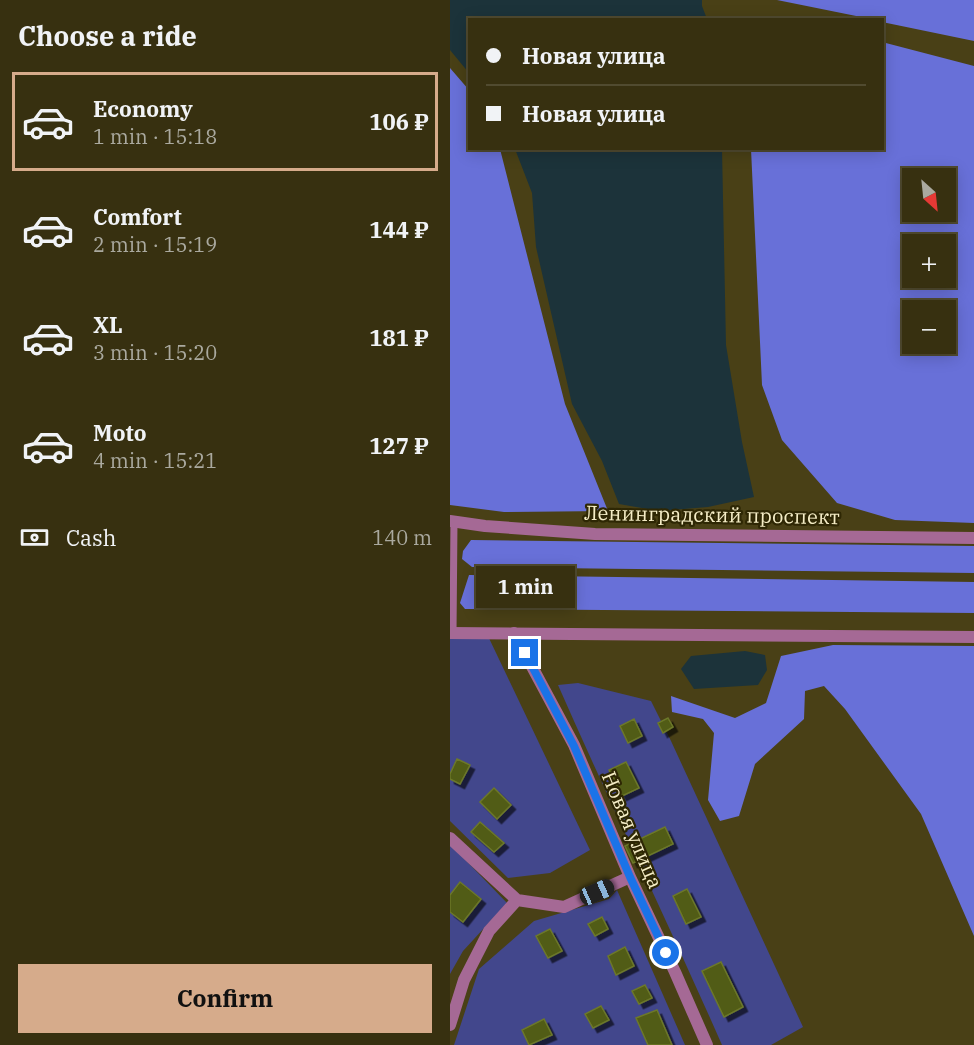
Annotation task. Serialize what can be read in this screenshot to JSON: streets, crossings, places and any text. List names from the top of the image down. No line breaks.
{"streets":{"street":["Ленинградский проспект","Новая улица"]},"north":"bottom right","page":{"heading":"Choose a ride","banner":["Новая улица","Новая улица"],"list":[{"name":"Economy","note":"1 min · 15:18","value":"106 ₽"},{"name":"Comfort","note":"2 min · 15:19","value":"144 ₽"},{"name":"XL","note":"3 min · 15:20","value":"181 ₽"},{"name":"Moto","note":"4 min · 15:21","value":"127 ₽"}],"map_buttons":["+","−"],"pay":["Cash","140 m"],"bubble":"1 min","buttons":"Confirm"}}
